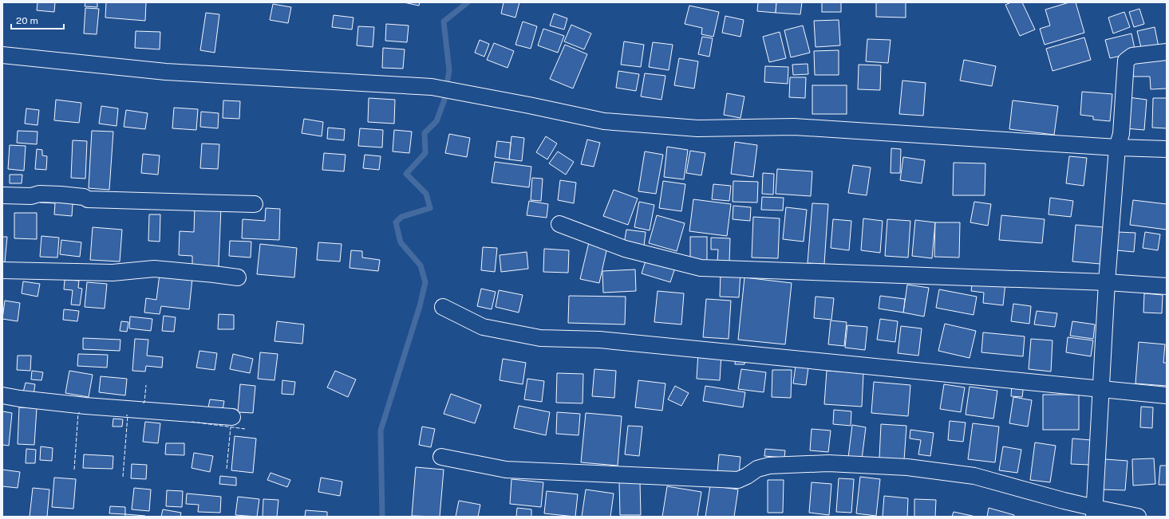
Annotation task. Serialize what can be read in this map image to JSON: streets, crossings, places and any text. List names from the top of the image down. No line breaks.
{"scale_bar":"20 m"}
